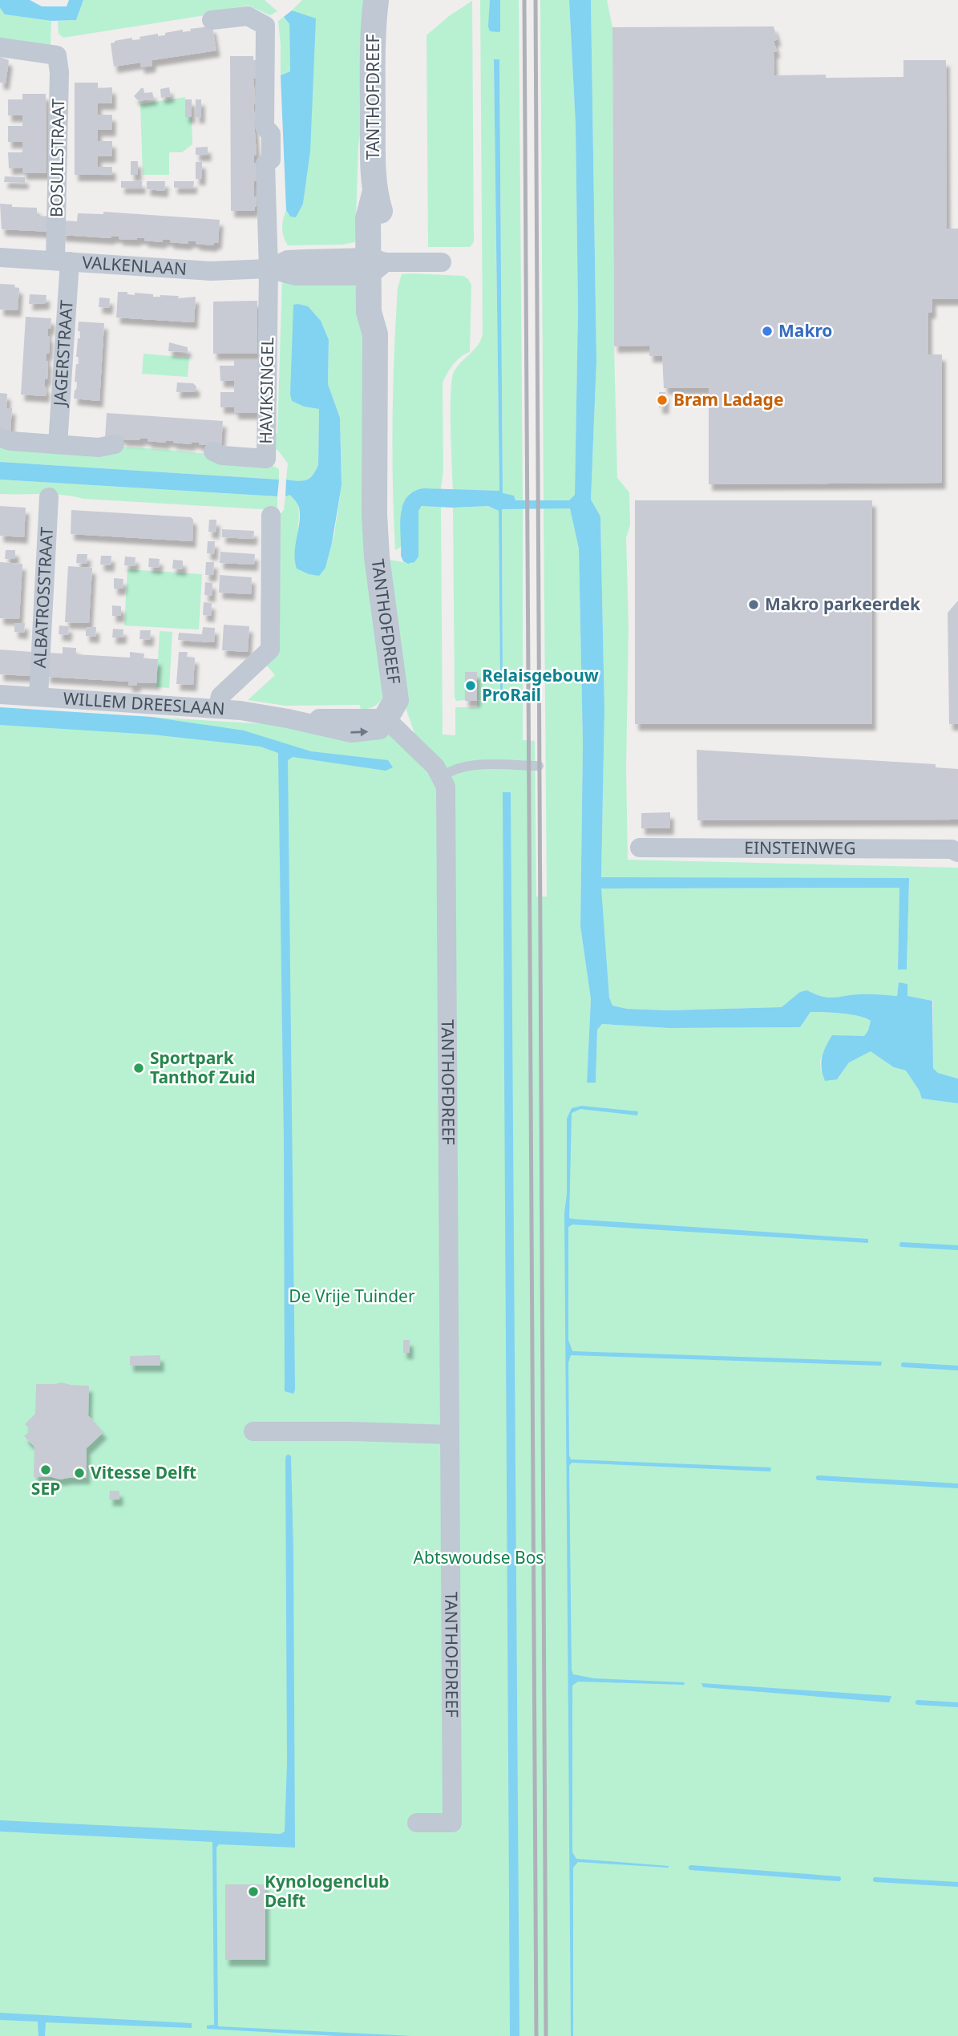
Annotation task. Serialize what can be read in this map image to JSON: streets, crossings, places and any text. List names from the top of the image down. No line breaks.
{"streets":{"street":["TANTHOFDREEF","BOSUILSTRAAT","VALKENLAAN","JAGERSTRAAT","HAVIKSINGEL","ALBATROSSTRAAT","WILLEM DREESLAAN","EINSTEINWEG"]},"crossings":[["TANTHOFDREEF","VALKENLAAN"],["TANTHOFDREEF","WILLEM DREESLAAN"],["BOSUILSTRAAT","VALKENLAAN"],["BOSUILSTRAAT","JAGERSTRAAT"],["VALKENLAAN","JAGERSTRAAT"],["VALKENLAAN","HAVIKSINGEL"],["ALBATROSSTRAAT","WILLEM DREESLAAN"]],"parks":["De Vrije Tuinder","Abtswoudse Bos"],"places":["Makro","Bram Ladage","Makro parkeerdek","Relaisgebouw ProRail","Sportpark Tanthof Zuid","SEP","Vitesse Delft","Kynologenclub Delft"]}
